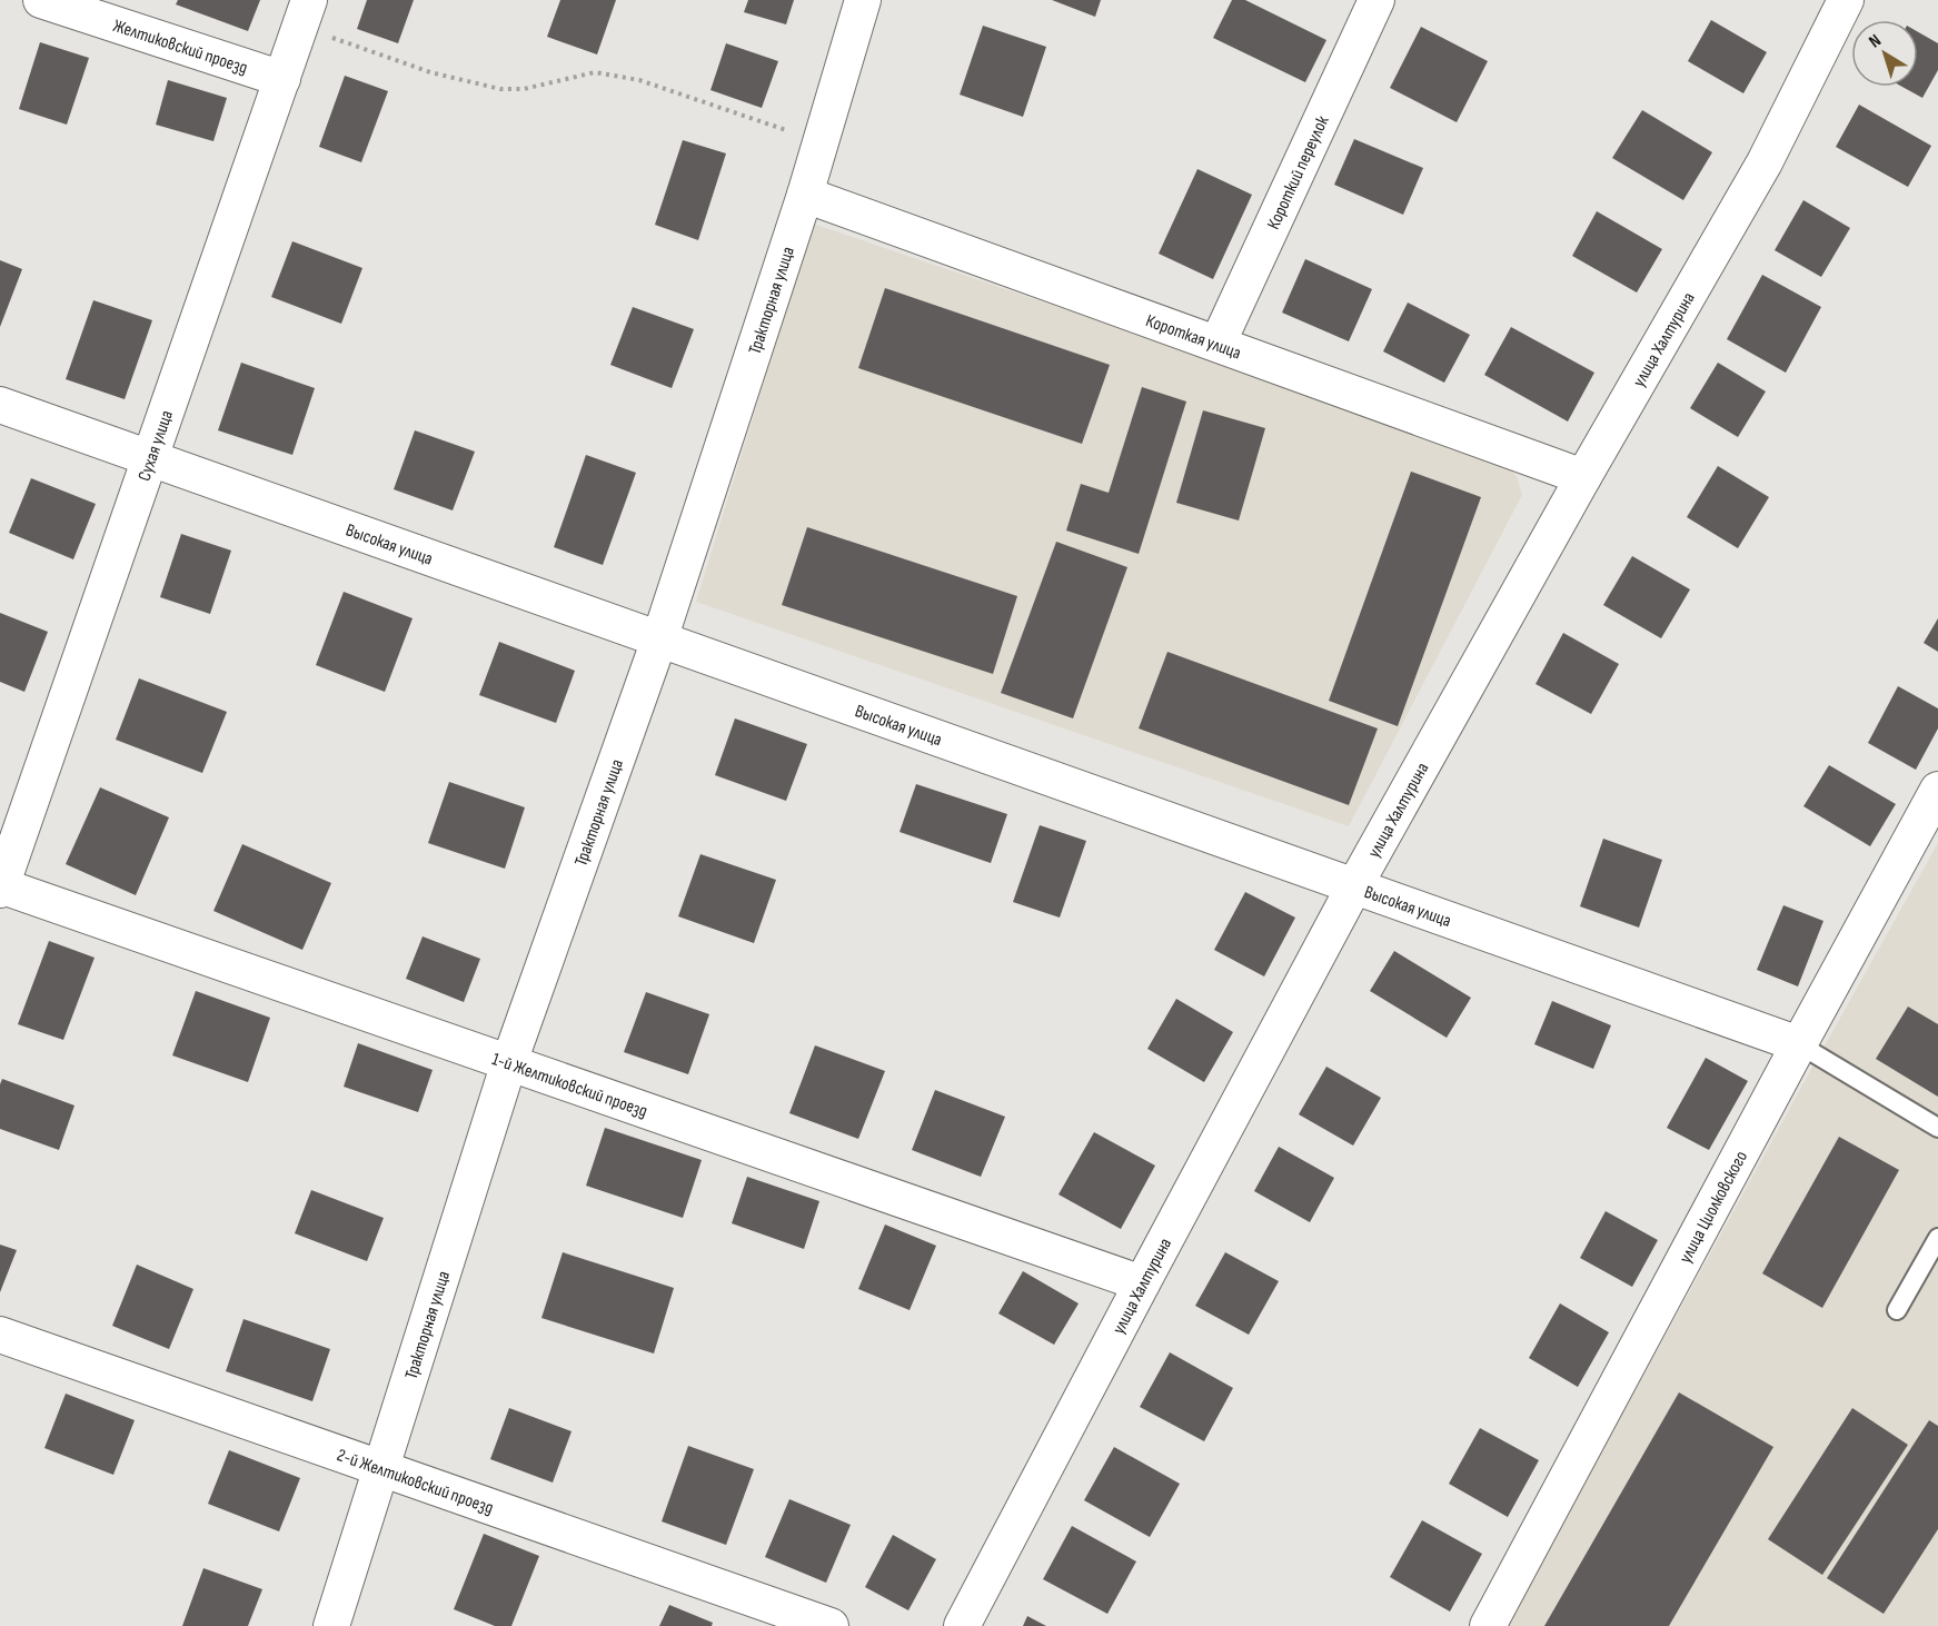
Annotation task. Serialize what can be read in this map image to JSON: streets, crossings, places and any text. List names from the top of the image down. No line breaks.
{"streets":{"street":["Желтиковский проезд","Короткий переулок","Тракторная улица","Короткая улица","улица Халтурина","Сухая улица","Высокая улица","1-й Желтиковский проезд","улица Циолковского","2-й Желтиковский проезд"]},"crossings":[["Желтиковский проезд","Сухая улица"],["Короткий переулок","Короткая улица"],["Тракторная улица","Короткая улица"],["Тракторная улица","Высокая улица"],["Тракторная улица","1-й Желтиковский проезд"],["Тракторная улица","2-й Желтиковский проезд"],["Короткая улица","улица Халтурина"],["улица Халтурина","Высокая улица"],["улица Халтурина","1-й Желтиковский проезд"],["Сухая улица","Высокая улица"],["Сухая улица","1-й Желтиковский проезд"],["Высокая улица","улица Циолковского"]],"north":"top left"}
